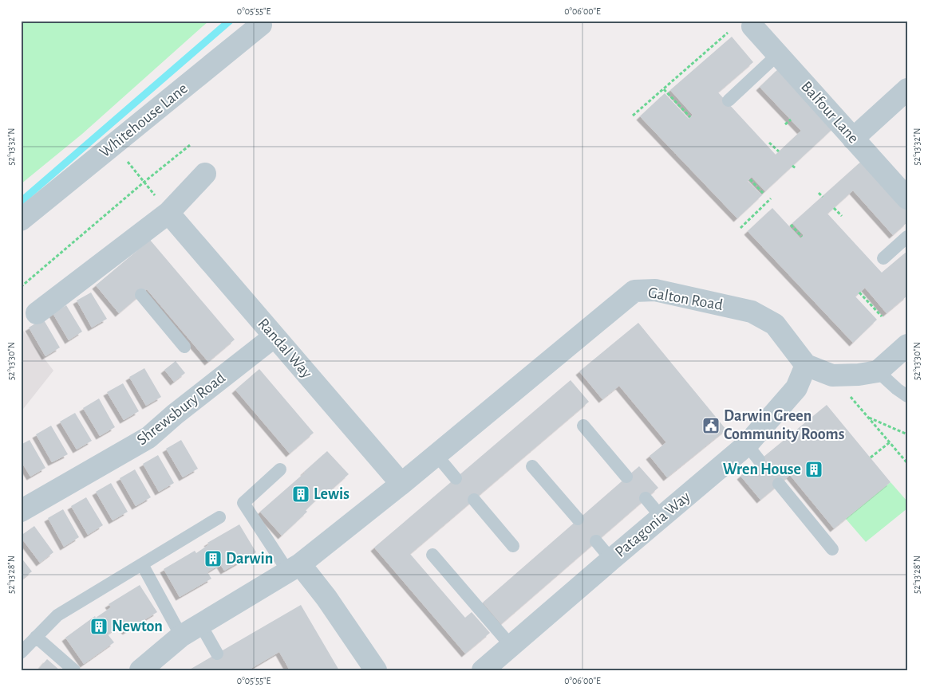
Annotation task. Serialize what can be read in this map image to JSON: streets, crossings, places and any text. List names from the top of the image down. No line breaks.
{"streets":{"street":["Balfour Lane","Whitehouse Lane","Galton Road","Randal Way","Shrewsbury Road","Patagonia Way"]},"crossings":[["Galton Road","Randal Way"],["Galton Road","Patagonia Way"],["Randal Way","Shrewsbury Road"]],"places":{"public building":["Darwin Green Community Rooms"],"building":["Wren House","Lewis","Darwin","Newton"]},"coordinates":["0°05'55\"E","0°06'00\"E","52°13'32\"N","52°13'30\"N","52°13'28\"N"]}
